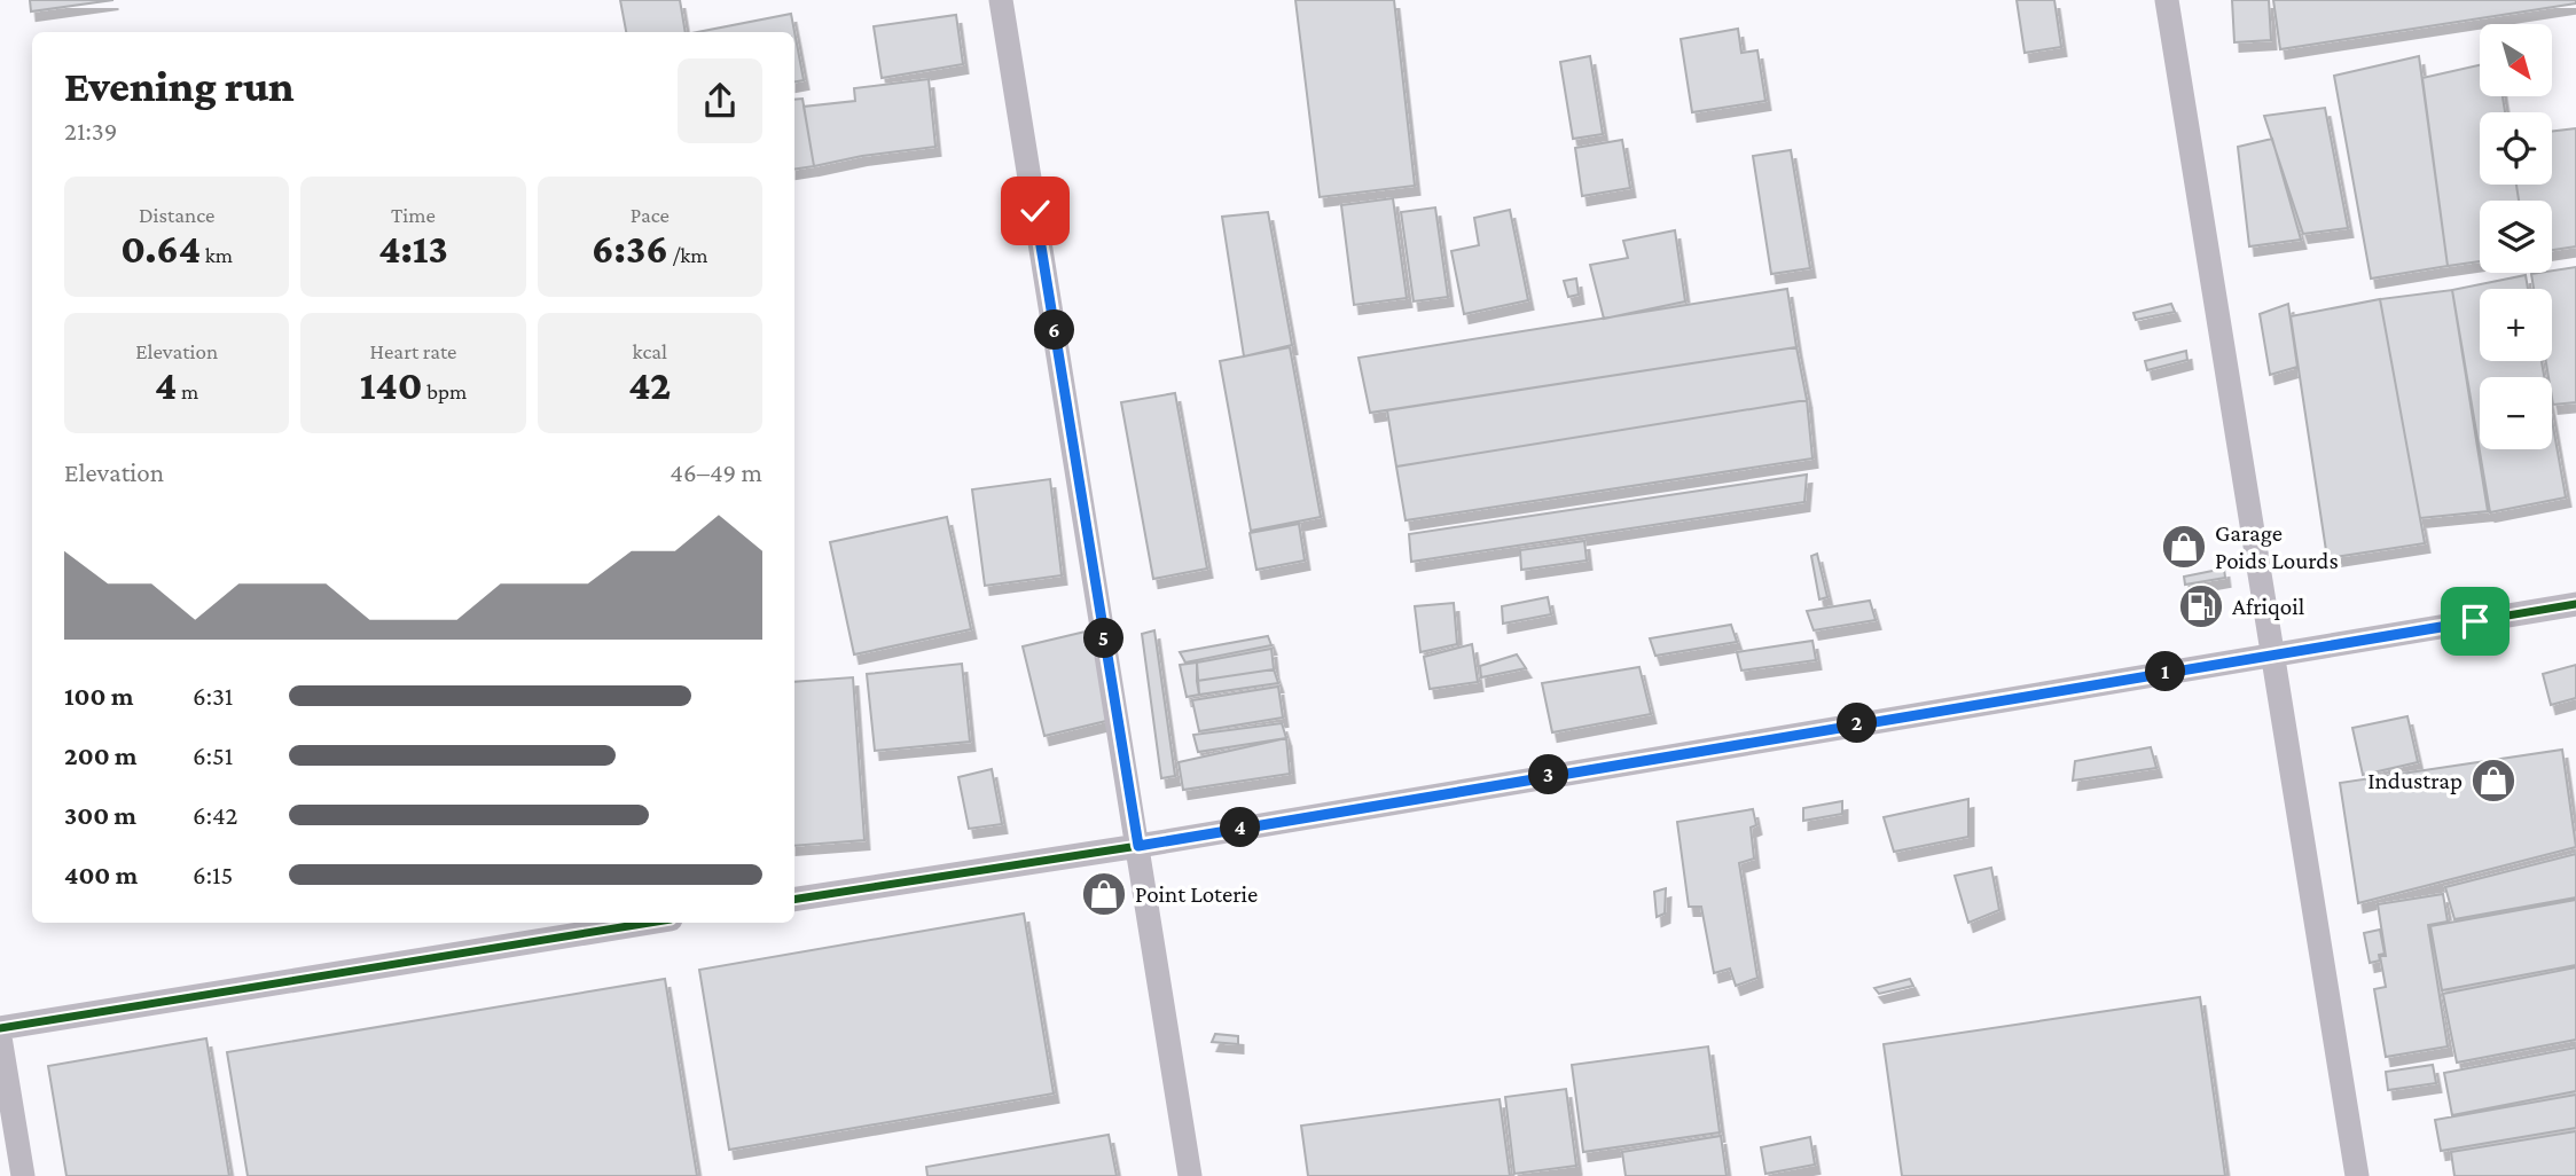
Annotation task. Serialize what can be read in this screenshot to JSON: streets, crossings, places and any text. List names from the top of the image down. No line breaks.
{"places":{"shop":["Garage Poids Lourds","Industrap","Point Loterie"],"fuel station":["Afriqoil"]},"north":"bottom right","page":{"map_buttons":["+","−"],"heading":["Evening run","21:39"],"stats":[["Distance","0.64 km"],["Time","4:13"],["Pace","6:36 /km"],["Elevation","4 m"],["Heart rate","140 bpm"],["kcal","42"]],"pins":["6","5","1","2","3","4"],"chart":["Elevation","46–49 m"],"list":[{"name":"100 m","note":"6:31"},{"name":"200 m","note":"6:51"},{"name":"300 m","note":"6:42"},{"name":"400 m","note":"6:15"}]}}
